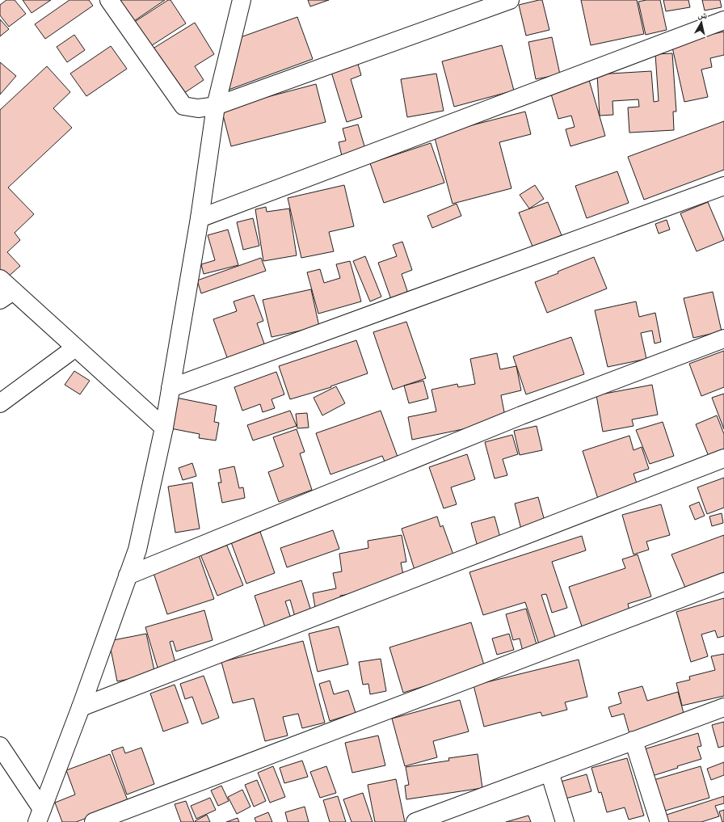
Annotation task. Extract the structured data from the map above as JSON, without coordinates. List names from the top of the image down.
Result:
{
  "north": "top"
}
